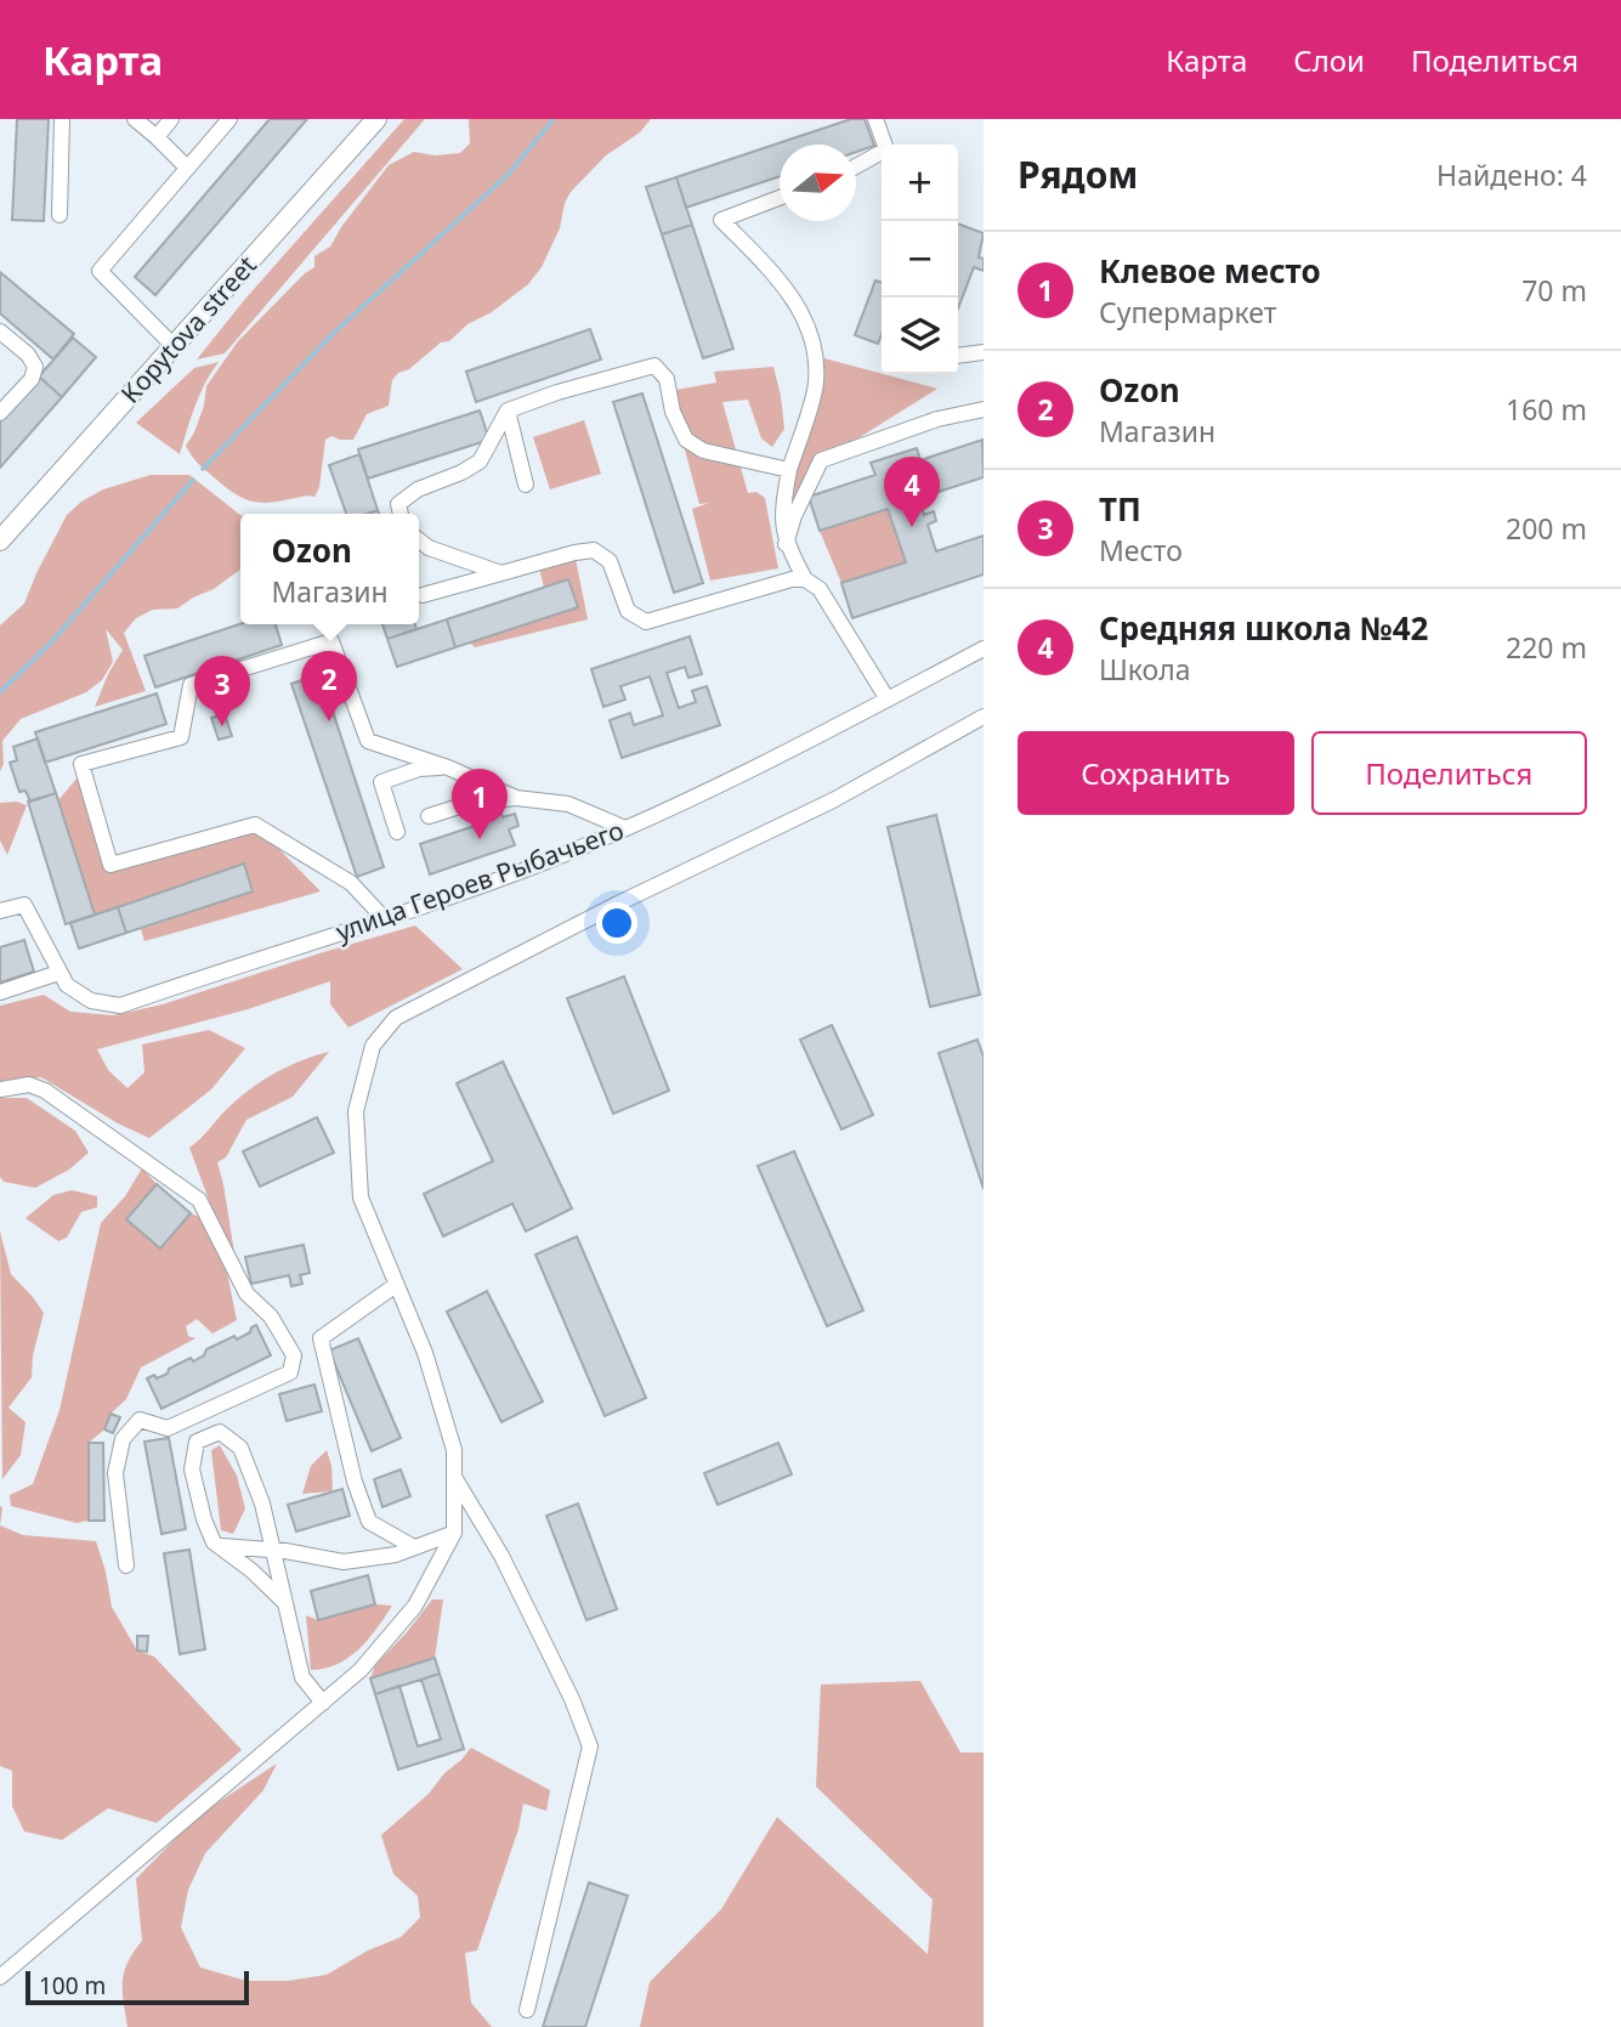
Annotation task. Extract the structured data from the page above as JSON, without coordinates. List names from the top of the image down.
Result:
{
  "streets": {
    "main road": ["Kopytova street"],
    "street": ["улица Героев Рыбачьего"]
  },
  "scale_bar": "100 m",
  "north": "right",
  "page": {
    "header": "Карта",
    "nav": ["Карта", "Слои", "Поделиться"],
    "heading": ["Рядом", "Найдено: 4"],
    "map_buttons": ["+", "−"],
    "list": [
      {
        "mark": "1",
        "name": "Клевое место",
        "note": "Супермаркет",
        "value": "70 m"
      },
      {
        "mark": "2",
        "name": "Ozon",
        "note": "Магазин",
        "value": "160 m"
      },
      {
        "mark": "3",
        "name": "ТП",
        "note": "Место",
        "value": "200 m"
      },
      {
        "mark": "4",
        "name": "Средняя школа №42",
        "note": "Школа",
        "value": "220 m"
      }
    ],
    "pins": [
      "4",
      "2",
      "3",
      "1"
    ],
    "popup": ["Ozon", "Магазин"],
    "buttons": ["Сохранить", "Поделиться"],
    "scale": "100 m"
  }
}
